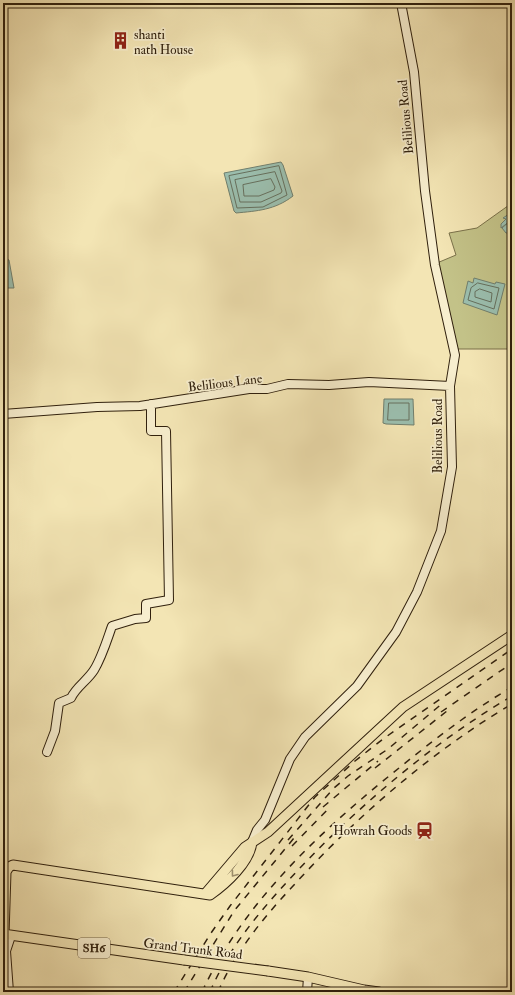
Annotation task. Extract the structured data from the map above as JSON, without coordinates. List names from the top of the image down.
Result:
{
  "streets": {
    "main road": ["SH6", "Grand Trunk Road"],
    "street": ["Belilious Road", "Belilious Lane"]
  },
  "crossings": [
    ["Belilious Road", "Belilious Lane"]
  ],
  "places": {
    "building": ["shanti nath House"],
    "station": ["Howrah Goods"]
  }
}
